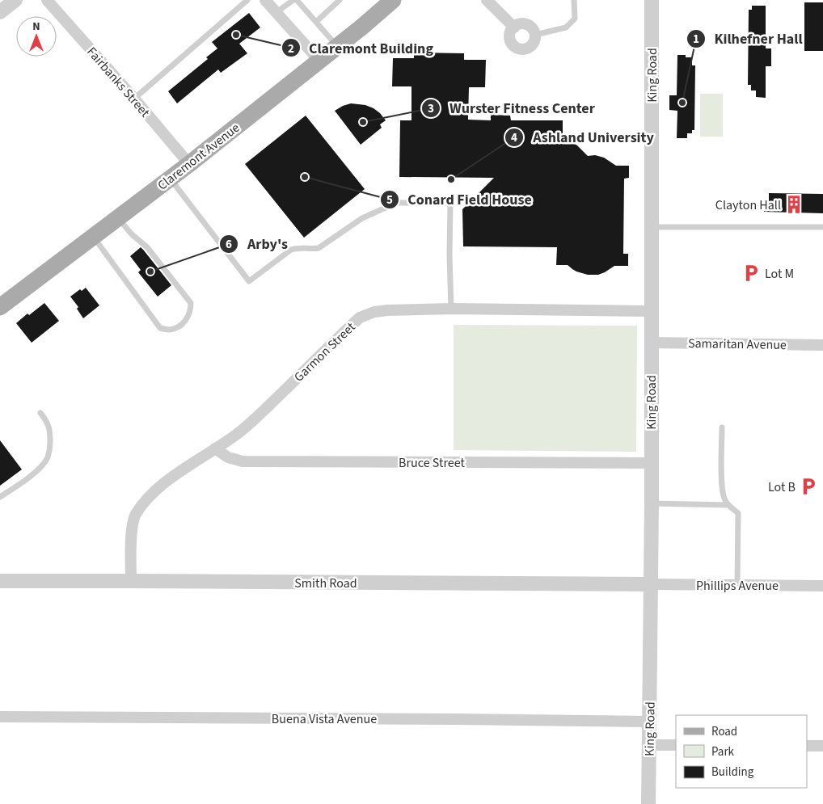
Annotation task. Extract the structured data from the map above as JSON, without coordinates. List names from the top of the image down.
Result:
{
  "streets": {
    "main road": ["Claremont Avenue"],
    "street": [
      "King Road",
      "Fairbanks Street",
      "Samaritan Avenue",
      "Garmon Street",
      "Bruce Street",
      "Smith Road",
      "Phillips Avenue",
      "Buena Vista Avenue"
    ]
  },
  "crossings": [
    ["King Road", "Samaritan Avenue"],
    ["King Road", "Garmon Street"],
    ["King Road", "Bruce Street"],
    ["King Road", "Smith Road"],
    ["King Road", "Phillips Avenue"],
    ["King Road", "Buena Vista Avenue"],
    ["Fairbanks Street", "Claremont Avenue"],
    ["Garmon Street", "Bruce Street"],
    ["Garmon Street", "Smith Road"],
    ["Smith Road", "Phillips Avenue"]
  ],
  "places": {
    "other": [
      "Claremont Building",
      "Kilhefner Hall",
      "Wurster Fitness Center",
      "Conard Field House",
      "Ashland University",
      "Arby's"
    ],
    "building": ["Clayton Hall"],
    "parking": ["Lot M", "Lot B"]
  },
  "legend": ["Road", "Park", "Building"],
  "north": "top"
}
